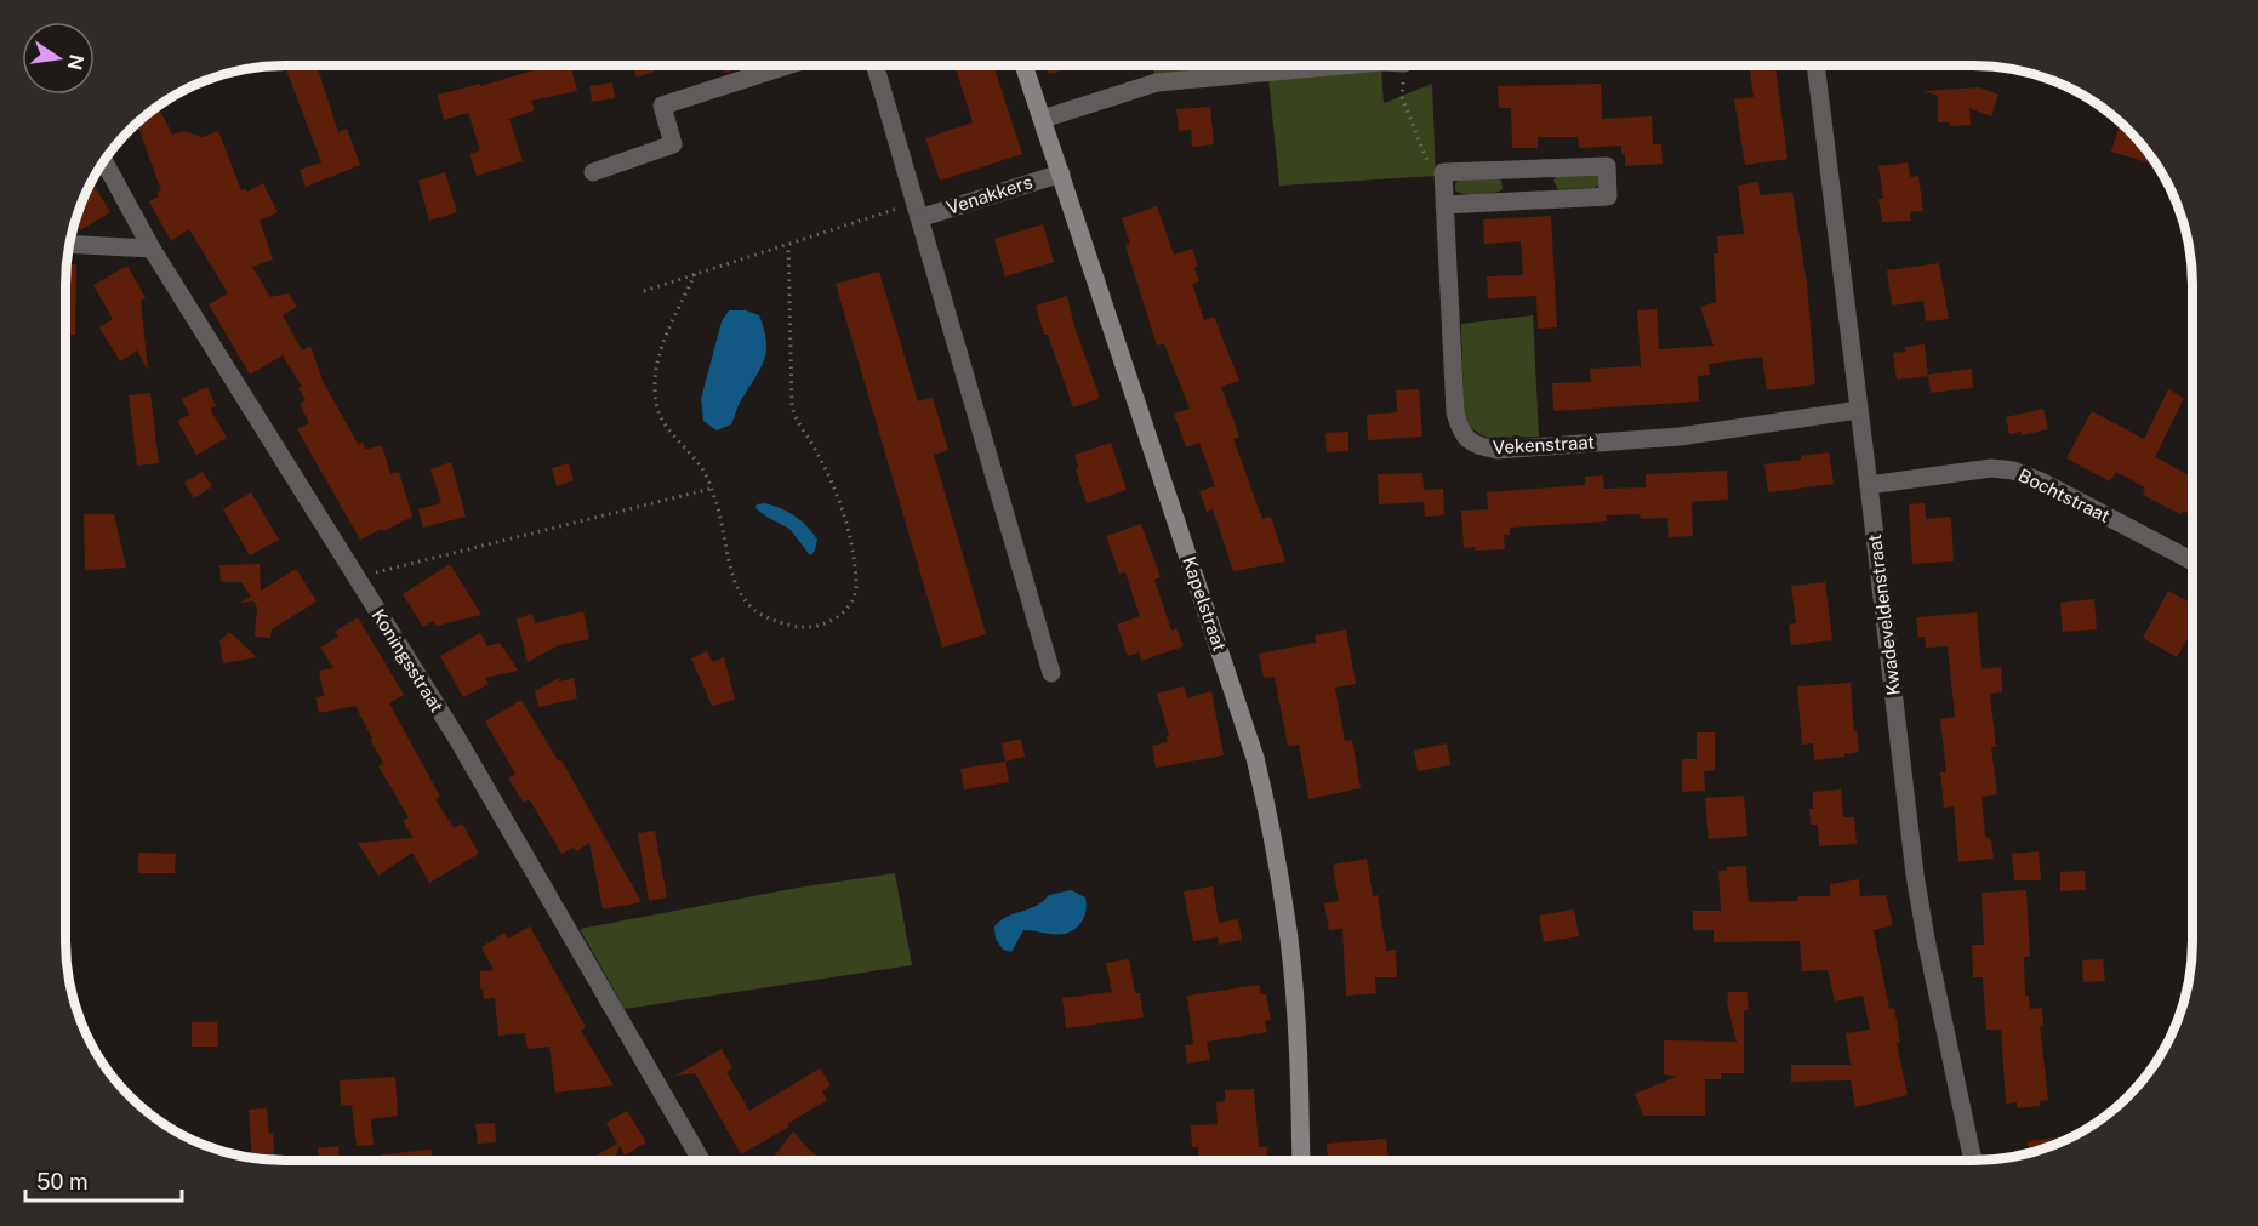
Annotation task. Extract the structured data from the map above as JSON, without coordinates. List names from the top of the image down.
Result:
{
  "streets": {
    "main road": ["Kapelstraat"],
    "street": [
      "Venakkers",
      "Vekenstraat",
      "Bochtstraat",
      "Kwadeveldenstraat",
      "Koningsstraat"
    ]
  },
  "crossings": [
    ["Venakkers", "Kapelstraat"],
    ["Vekenstraat", "Kwadeveldenstraat"],
    ["Bochtstraat", "Kwadeveldenstraat"]
  ],
  "scale_bar": "50 m",
  "north": "right"
}
